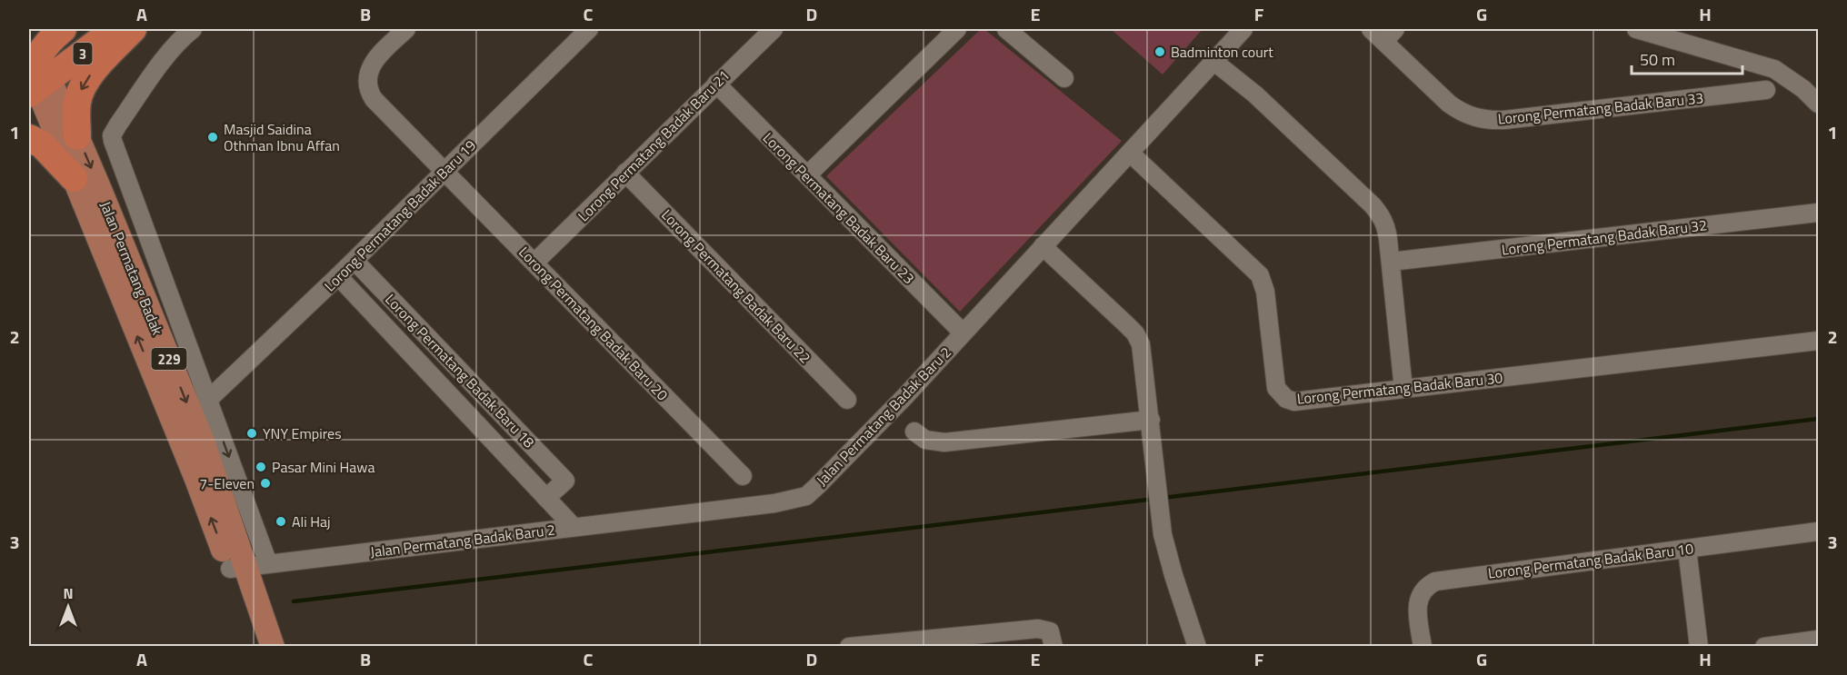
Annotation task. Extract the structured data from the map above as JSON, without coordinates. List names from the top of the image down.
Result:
{
  "streets": {
    "highway": ["3"],
    "main road": ["Jalan Permatang Badak", "229"],
    "street": [
      "Lorong Permatang Badak Baru 33",
      "Lorong Permatang Badak Baru 21",
      "Lorong Permatang Badak Baru 23",
      "Lorong Permatang Badak Baru 19",
      "Lorong Permatang Badak Baru 32",
      "Lorong Permatang Badak Baru 22",
      "Lorong Permatang Badak Baru 20",
      "Lorong Permatang Badak Baru 18",
      "Lorong Permatang Badak Baru 30",
      "Jalan Permatang Badak Baru 2",
      "Lorong Permatang Badak Baru 10"
    ]
  },
  "crossings": [
    ["3", "Jalan Permatang Badak"],
    ["Lorong Permatang Badak Baru 21", "Lorong Permatang Badak Baru 23"],
    ["Lorong Permatang Badak Baru 21", "Lorong Permatang Badak Baru 22"],
    ["Lorong Permatang Badak Baru 21", "Lorong Permatang Badak Baru 20"],
    ["Lorong Permatang Badak Baru 23", "Jalan Permatang Badak Baru 2"],
    ["Lorong Permatang Badak Baru 19", "Lorong Permatang Badak Baru 20"],
    ["Lorong Permatang Badak Baru 19", "Lorong Permatang Badak Baru 18"],
    ["Jalan Permatang Badak", "Jalan Permatang Badak Baru 2"],
    ["Lorong Permatang Badak Baru 30", "Jalan Permatang Badak Baru 2"]
  ],
  "places": [
    "Badminton court",
    "Masjid Saidina Othman Ibnu Affan",
    "YNY Empires",
    "Pasar Mini Hawa",
    "7-Eleven",
    "Ali Haj"
  ],
  "scale_bar": "50 m",
  "north": "top",
  "grid": {
    "columns": [
      "A",
      "B",
      "C",
      "D",
      "E",
      "F",
      "G",
      "H"
    ],
    "rows": ["1", "2", "3"]
  }
}
